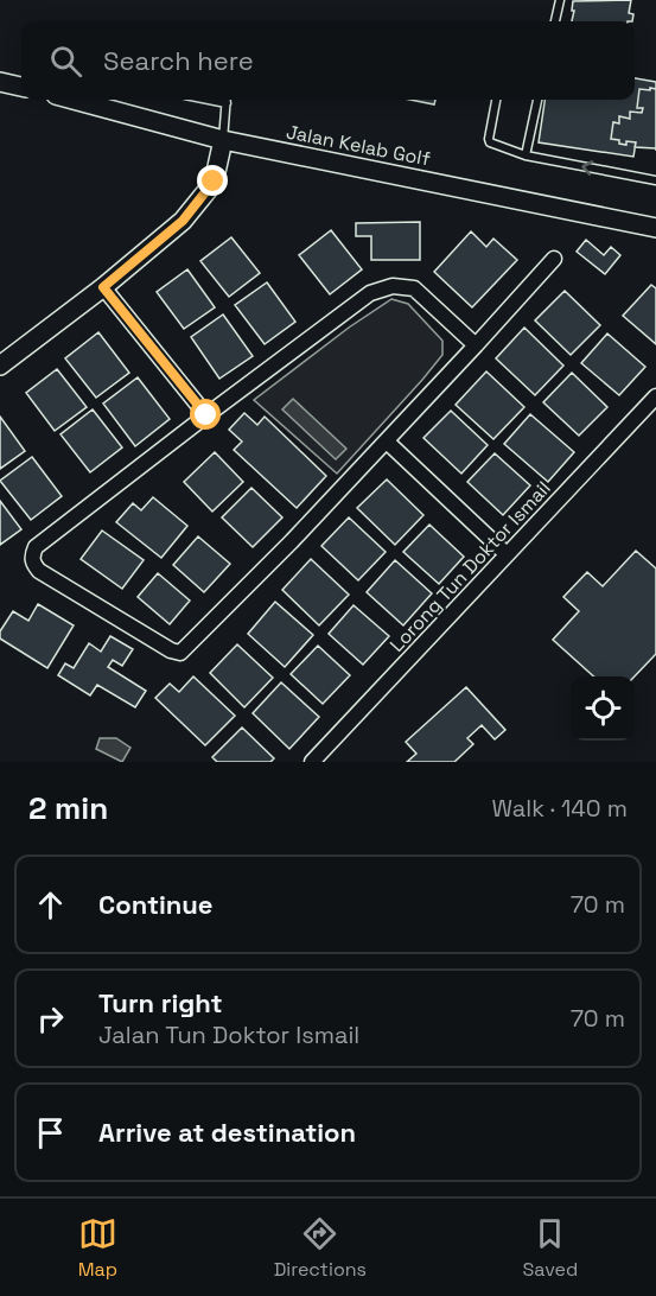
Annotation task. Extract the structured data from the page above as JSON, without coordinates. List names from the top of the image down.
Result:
{
  "streets": {
    "street": ["Jalan Kelab Golf", "Lorong Tun Doktor Ismail"]
  },
  "page": {
    "search": "Search here",
    "heading": ["2 min", "Walk · 140 m"],
    "list": [
      ["Continue", "70 m"],
      ["Turn right", "Jalan Tun Doktor Ismail", "70 m"],
      "Arrive at destination"
    ],
    "nav": ["Map", "Directions", "Saved"]
  }
}
